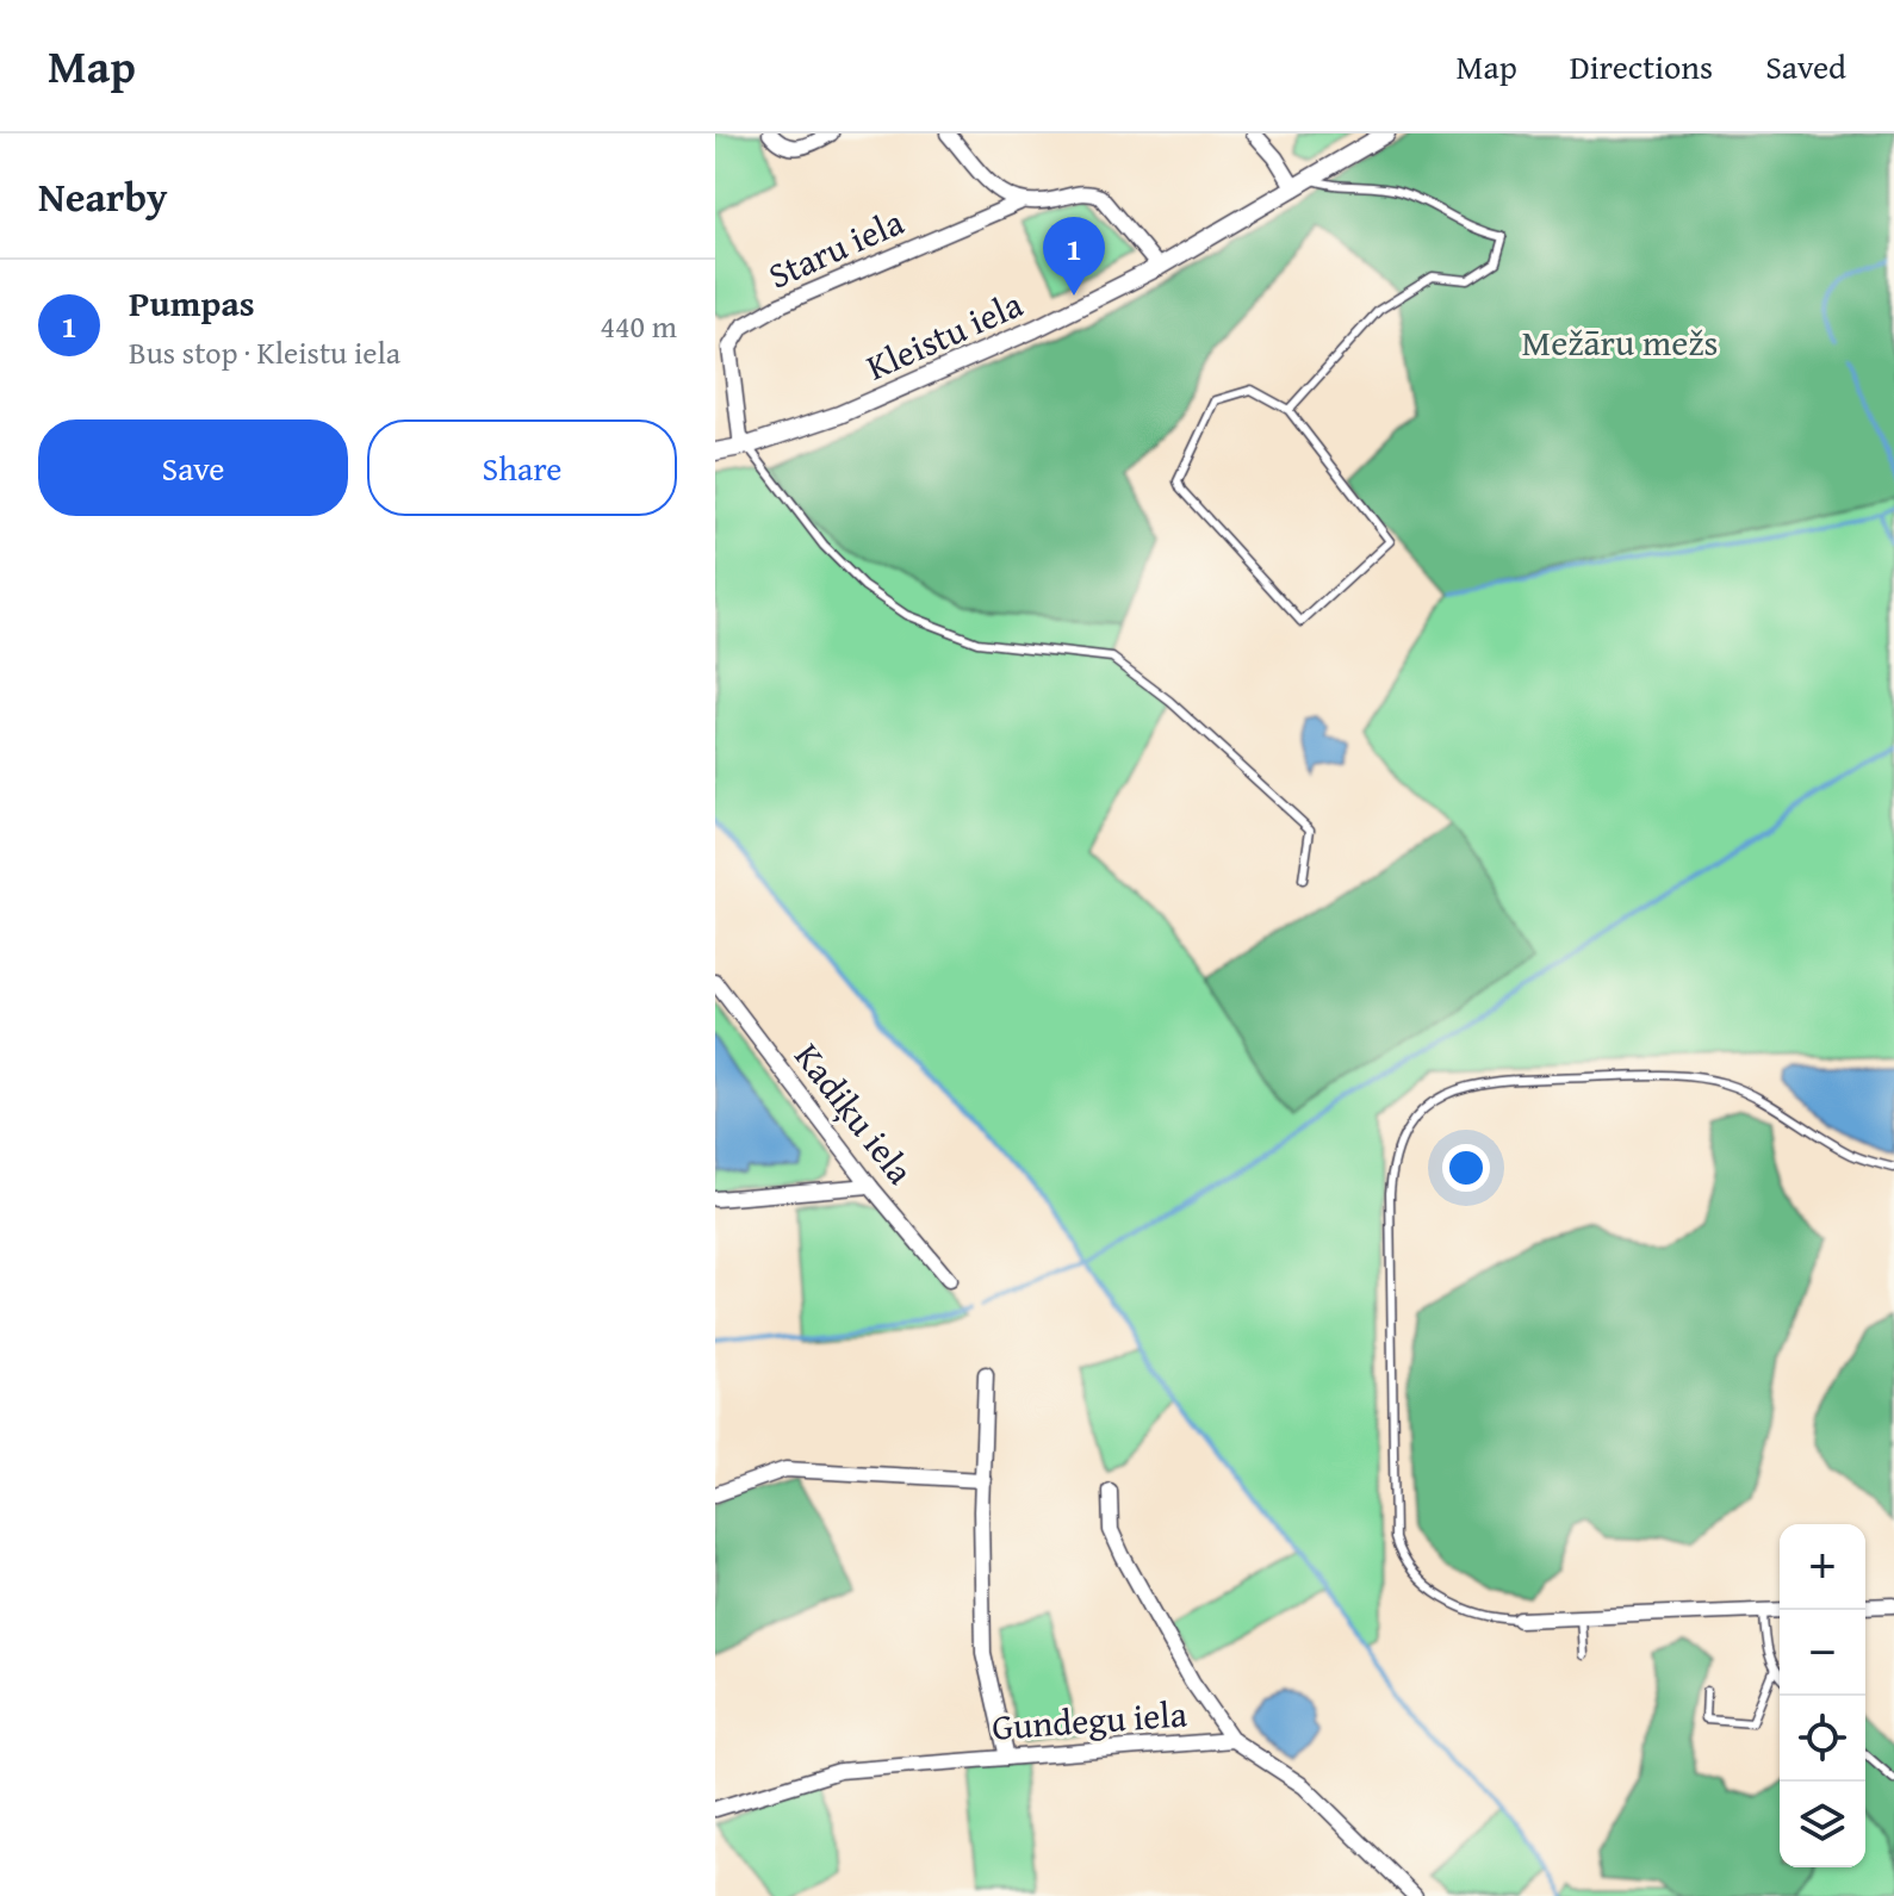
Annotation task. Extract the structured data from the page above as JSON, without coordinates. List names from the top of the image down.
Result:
{
  "streets": {
    "street": [
      "Staru iela",
      "Kleistu iela",
      "Kadiķu iela",
      "Gundegu iela"
    ]
  },
  "crossings": [
    ["Staru iela", "Kleistu iela"]
  ],
  "parks": ["Mežāru mežs"],
  "page": {
    "header": "Map",
    "nav": ["Map", "Directions", "Saved"],
    "heading": "Nearby",
    "pins": "1",
    "list": [
      {
        "mark": "1",
        "name": "Pumpas",
        "note": "Bus stop · Kleistu iela",
        "value": "440 m"
      }
    ],
    "buttons": ["Save", "Share"],
    "map_buttons": ["+", "−"]
  }
}
